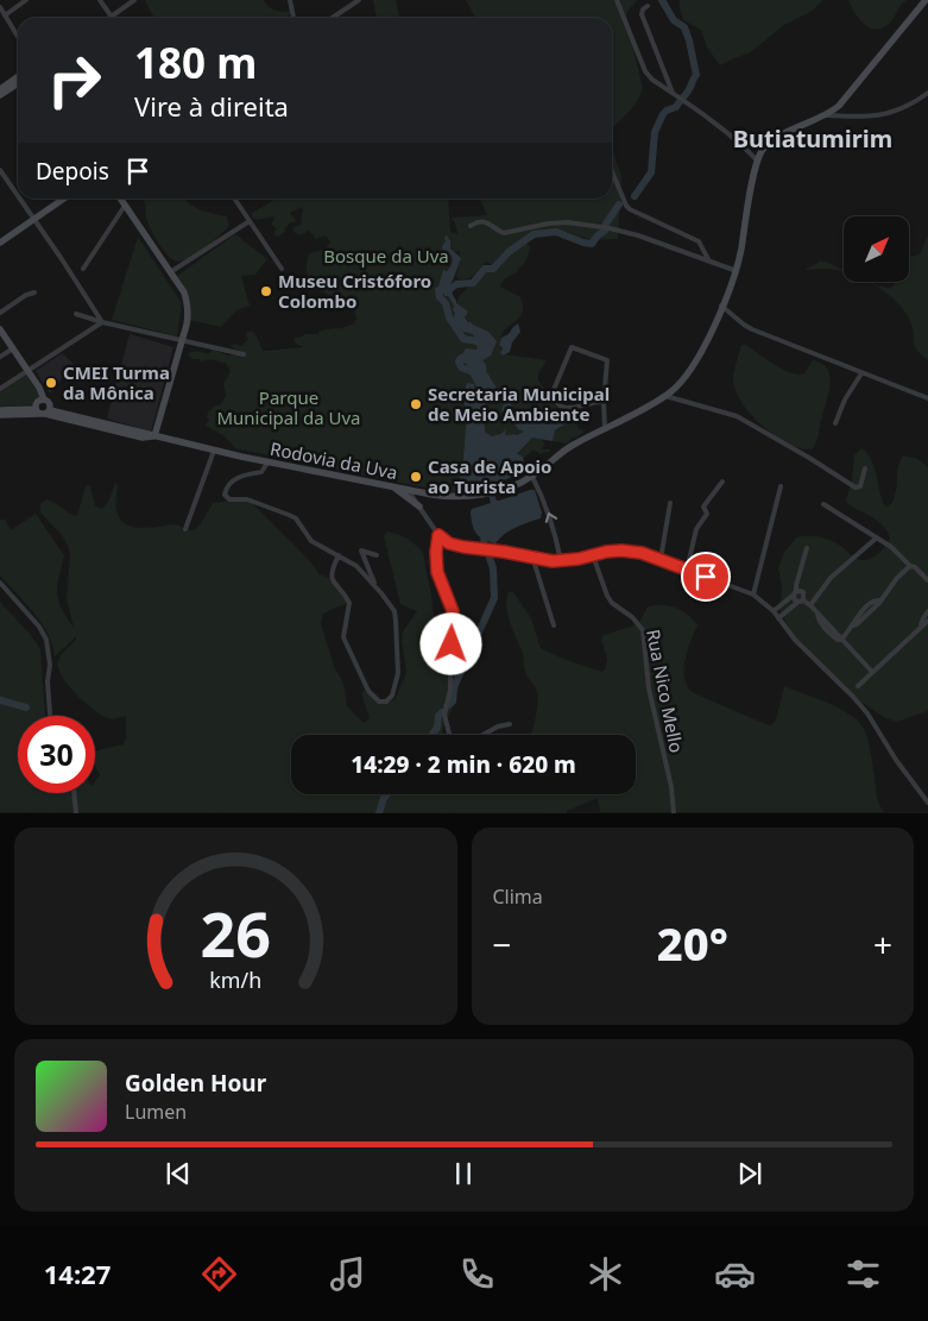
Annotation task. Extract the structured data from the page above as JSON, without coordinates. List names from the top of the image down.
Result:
{
  "streets": {
    "street": ["Rodovia da Uva", "Rua Nico Mello"]
  },
  "districts": ["Butiatumirim"],
  "parks": ["Bosque da Uva", "Parque Municipal da Uva"],
  "places": [
    "Museu Cristóforo Colombo",
    "CMEI Turma da Mônica",
    "Secretaria Municipal de Meio Ambiente",
    "Casa de Apoio ao Turista"
  ],
  "north": "top right",
  "page": {
    "turn": ["180 m", "Vire à direita"],
    "then": "Depois",
    "limit": "30",
    "trip": "14:29 · 2 min · 620 m",
    "tile": "Clima",
    "heat": ["−", "20°", "+"],
    "song": ["Golden Hour", "Lumen"],
    "tabs": "14:27",
    "gauge": ["26", "km/h"]
  }
}
